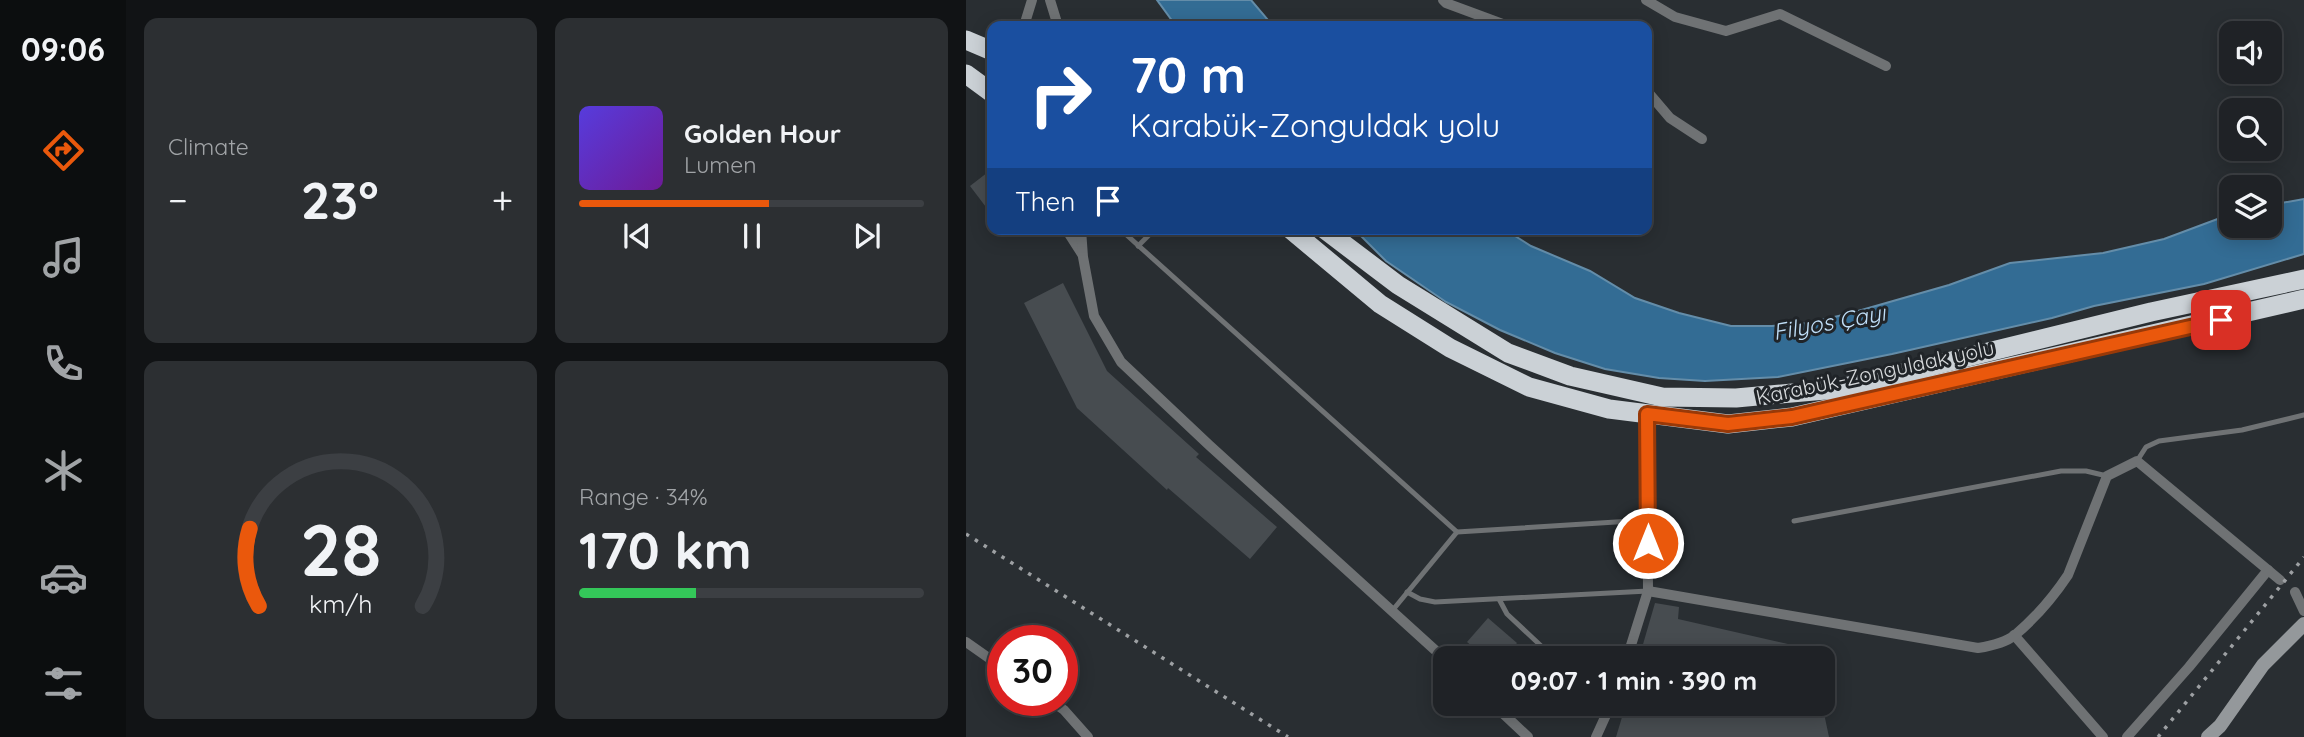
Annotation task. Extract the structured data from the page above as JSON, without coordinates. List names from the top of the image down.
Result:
{
  "streets": {
    "highway": ["Karabük-Zonguldak yolu"]
  },
  "water": ["Filyos Çayı"],
  "page": {
    "tabs": "09:06",
    "tile": [
      "Climate",
      ["Range · 34%", "170 km"]
    ],
    "turn": ["70 m", "Karabük-Zonguldak yolu"],
    "song": ["Golden Hour", "Lumen"],
    "then": "Then",
    "heat": ["−", "23°", "+"],
    "limit": "30",
    "trip": "09:07 · 1 min · 390 m",
    "gauge": ["28", "km/h"]
  }
}
